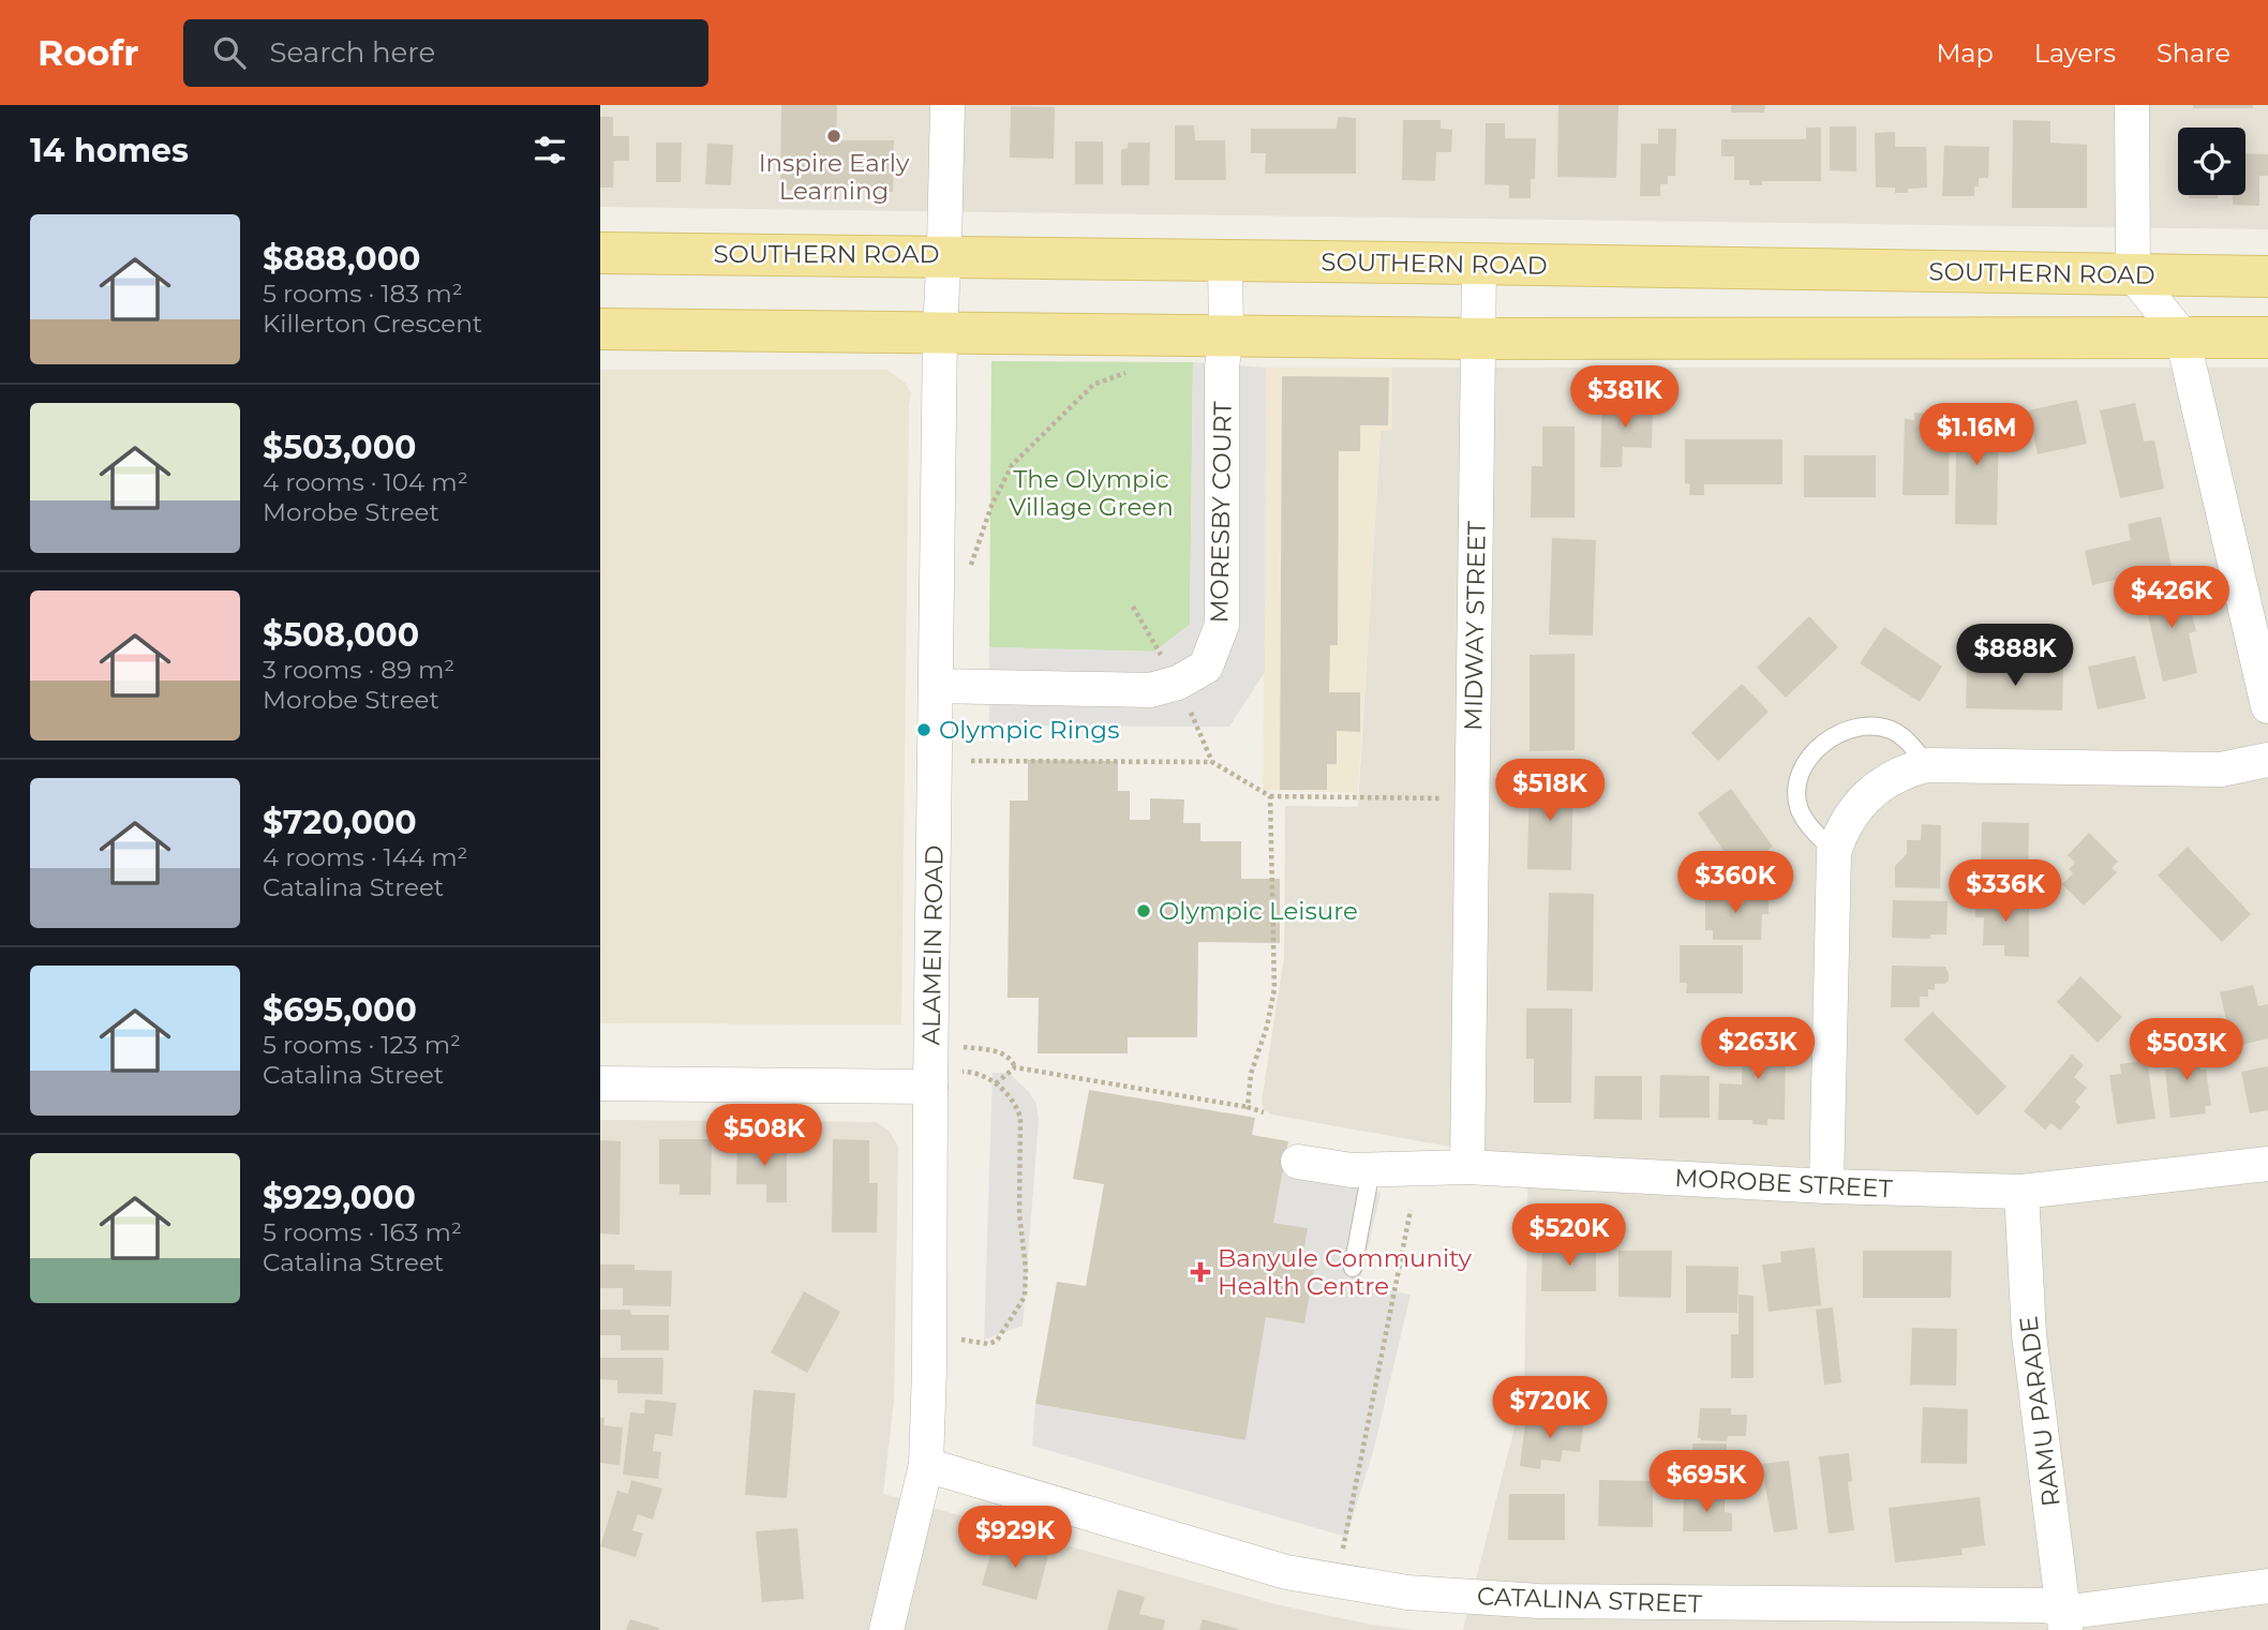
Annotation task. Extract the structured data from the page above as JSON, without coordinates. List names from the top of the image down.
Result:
{
  "streets": {
    "main road": ["SOUTHERN ROAD"],
    "street": [
      "MORESBY COURT",
      "MIDWAY STREET",
      "ALAMEIN ROAD",
      "MOROBE STREET",
      "RAMU PARADE",
      "CATALINA STREET"
    ]
  },
  "crossings": [
    ["SOUTHERN ROAD", "MORESBY COURT"],
    ["SOUTHERN ROAD", "MIDWAY STREET"],
    ["SOUTHERN ROAD", "ALAMEIN ROAD"],
    ["MORESBY COURT", "ALAMEIN ROAD"],
    ["MIDWAY STREET", "MOROBE STREET"],
    ["ALAMEIN ROAD", "CATALINA STREET"],
    ["MOROBE STREET", "RAMU PARADE"],
    ["RAMU PARADE", "CATALINA STREET"]
  ],
  "parks": ["The Olympic Village Green"],
  "places": {
    "other": ["Inspire Early Learning", "Olympic Rings", "Olympic Leisure"],
    "health": ["Banyule Community Health Centre"]
  },
  "page": {
    "header": "Roofr",
    "search": "Search here",
    "nav": ["Map", "Layers", "Share"],
    "heading": "14 homes",
    "list": [
      {
        "name": "$888,000",
        "note": "5 rooms · 183 m² · Killerton Crescent"
      },
      {
        "name": "$503,000",
        "note": "4 rooms · 104 m² · Morobe Street"
      },
      {
        "name": "$508,000",
        "note": "3 rooms · 89 m² · Morobe Street"
      },
      {
        "name": "$720,000",
        "note": "4 rooms · 144 m² · Catalina Street"
      },
      {
        "name": "$695,000",
        "note": "5 rooms · 123 m² · Catalina Street"
      },
      {
        "name": "$929,000",
        "note": "5 rooms · 163 m² · Catalina Street"
      }
    ],
    "price": [
      "$381K",
      "$1.16M",
      "$426K",
      "$888K",
      "$518K",
      "$360K",
      "$336K",
      "$263K",
      "$503K",
      "$508K",
      "$520K",
      "$720K",
      "$695K",
      "$929K"
    ]
  }
}
